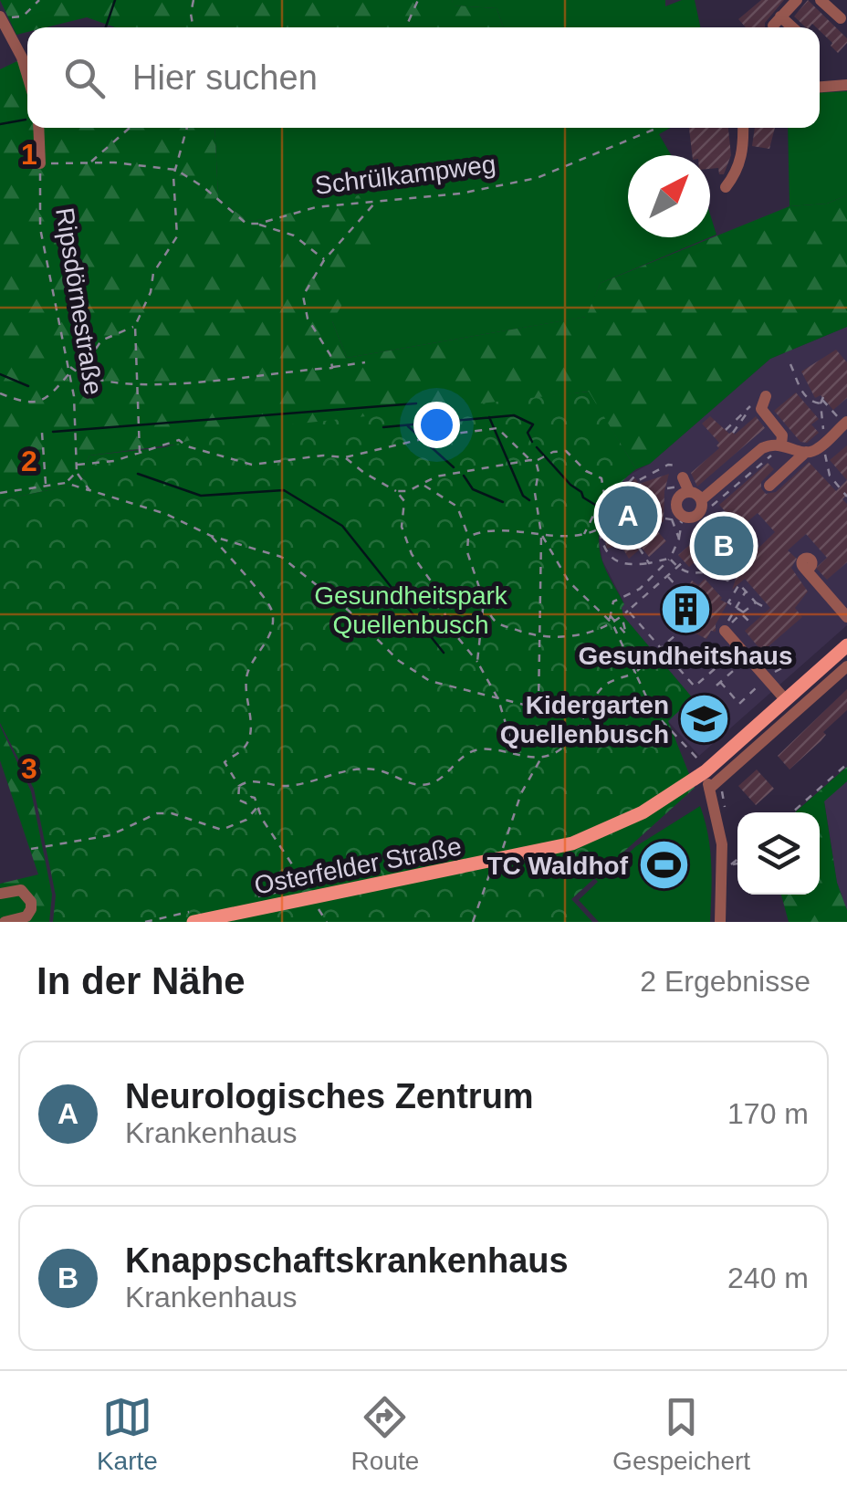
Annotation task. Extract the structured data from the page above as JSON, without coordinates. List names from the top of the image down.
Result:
{
  "streets": {
    "main road": ["Osterfelder Straße"],
    "path": ["Schrülkampweg", "Ripsdörnestraße"]
  },
  "parks": ["Gesundheitspark Quellenbusch"],
  "places": {
    "building": ["Gesundheitshaus"],
    "school or university": ["Kidergarten Quellenbusch"],
    "sports": ["TC Waldhof"]
  },
  "north": "top right",
  "page": {
    "search": "Hier suchen",
    "pins": ["A", "B"],
    "heading": ["In der Nähe", "2 Ergebnisse"],
    "list": [
      {
        "mark": "A",
        "name": "Neurologisches Zentrum",
        "note": "Krankenhaus",
        "value": "170 m"
      },
      {
        "mark": "B",
        "name": "Knappschaftskrankenhaus",
        "note": "Krankenhaus",
        "value": "240 m"
      }
    ],
    "nav": ["Karte", "Route", "Gespeichert"]
  },
  "grid": {
    "rows": ["1", "2", "3"]
  }
}
